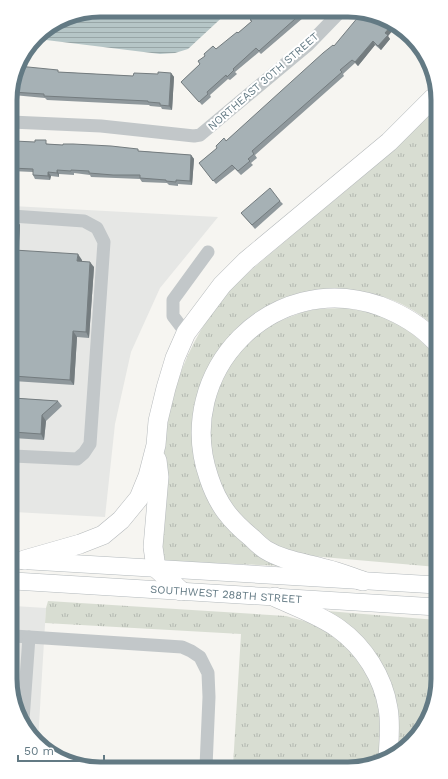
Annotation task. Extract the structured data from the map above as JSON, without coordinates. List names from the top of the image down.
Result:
{
  "streets": {
    "main road": ["SOUTHWEST 288TH STREET"],
    "street": ["NORTHEAST 30TH STREET"]
  },
  "scale_bar": "50 m"
}
